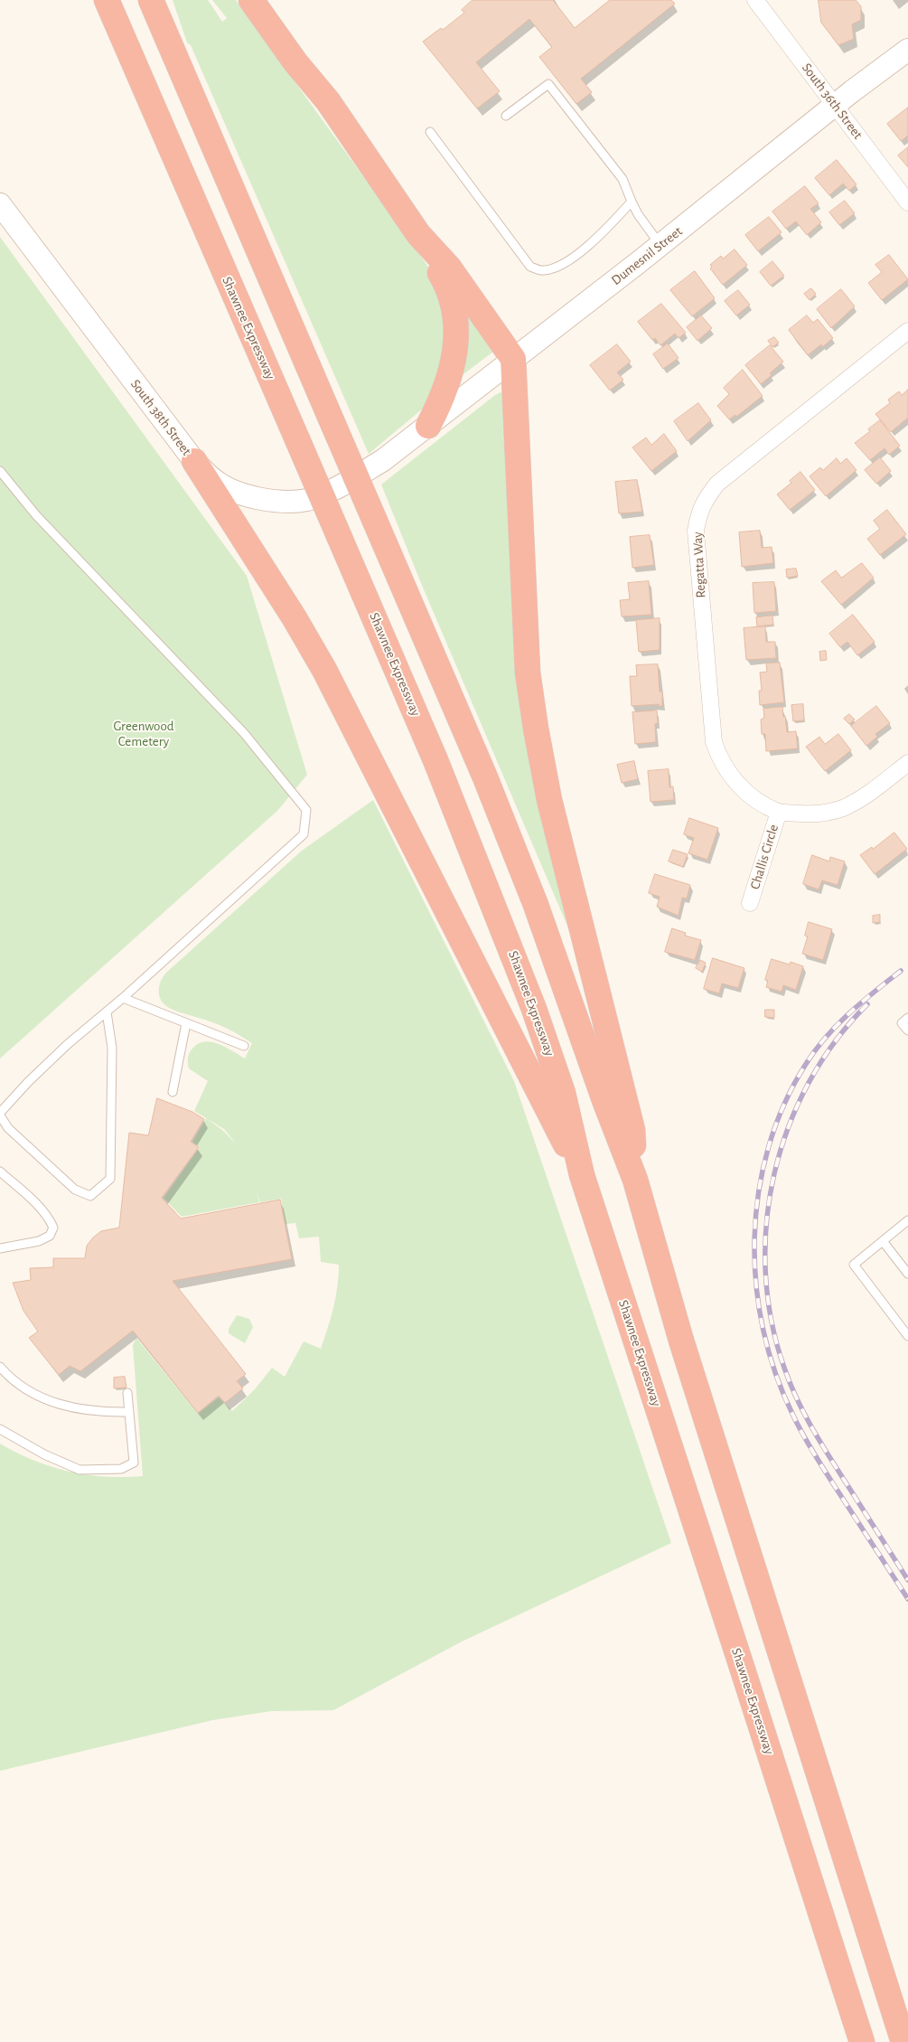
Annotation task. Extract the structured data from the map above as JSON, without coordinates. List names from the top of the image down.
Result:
{
  "streets": {
    "highway": ["Shawnee Expressway"],
    "main road": ["Dumesnil Street", "South 38th Street"],
    "street": ["South 36th Street", "Regatta Way", "Challis Circle"]
  },
  "crossings": [
    ["South 36th Street", "Dumesnil Street"],
    ["Dumesnil Street", "South 38th Street"],
    ["Regatta Way", "Challis Circle"]
  ],
  "parks": ["Greenwood Cemetery"]
}
